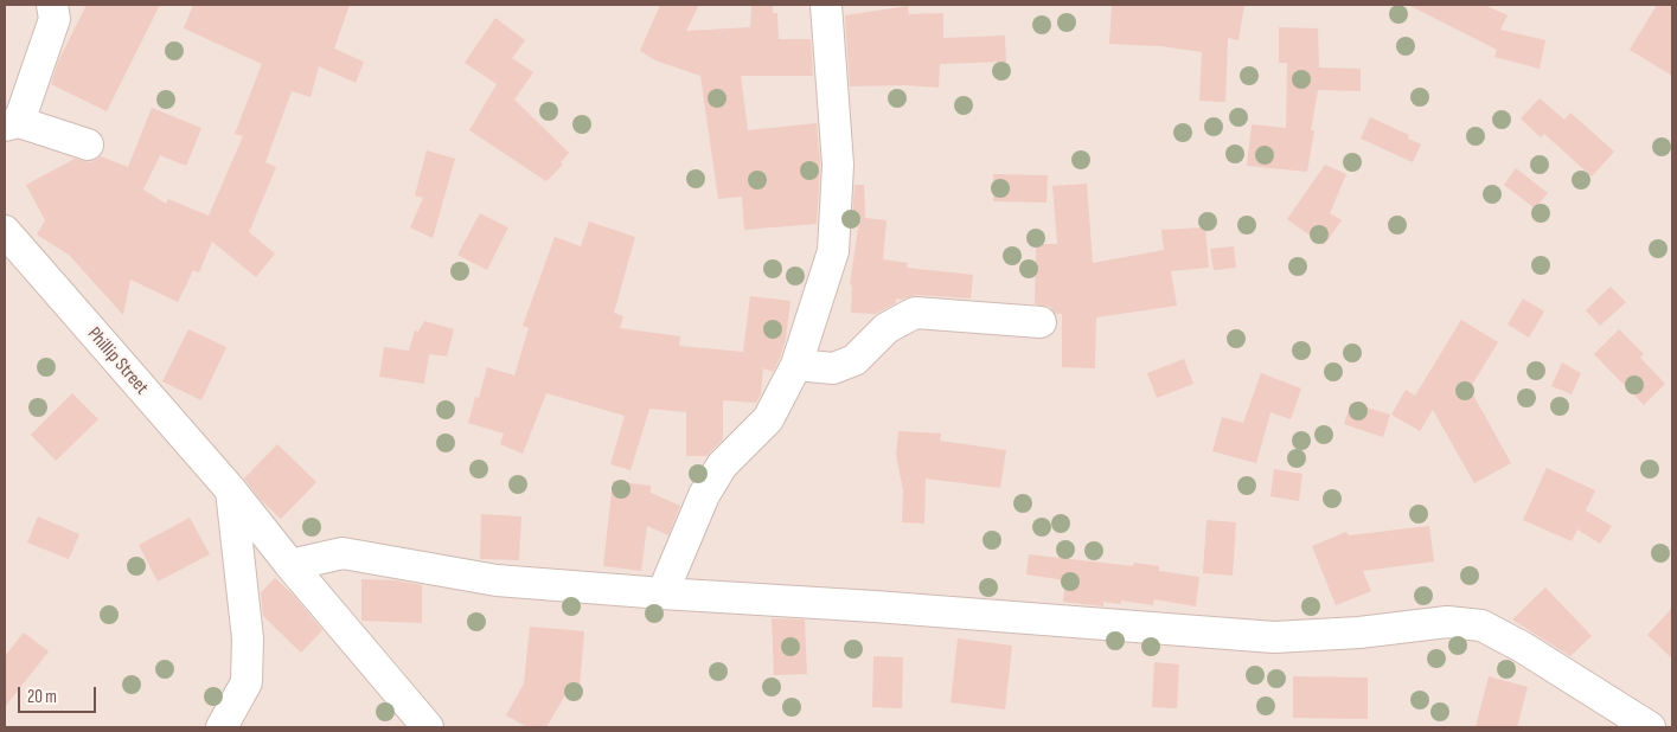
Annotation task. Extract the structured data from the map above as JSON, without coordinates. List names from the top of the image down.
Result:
{
  "streets": {
    "street": ["Phillip Street"]
  },
  "scale_bar": "20 m"
}
